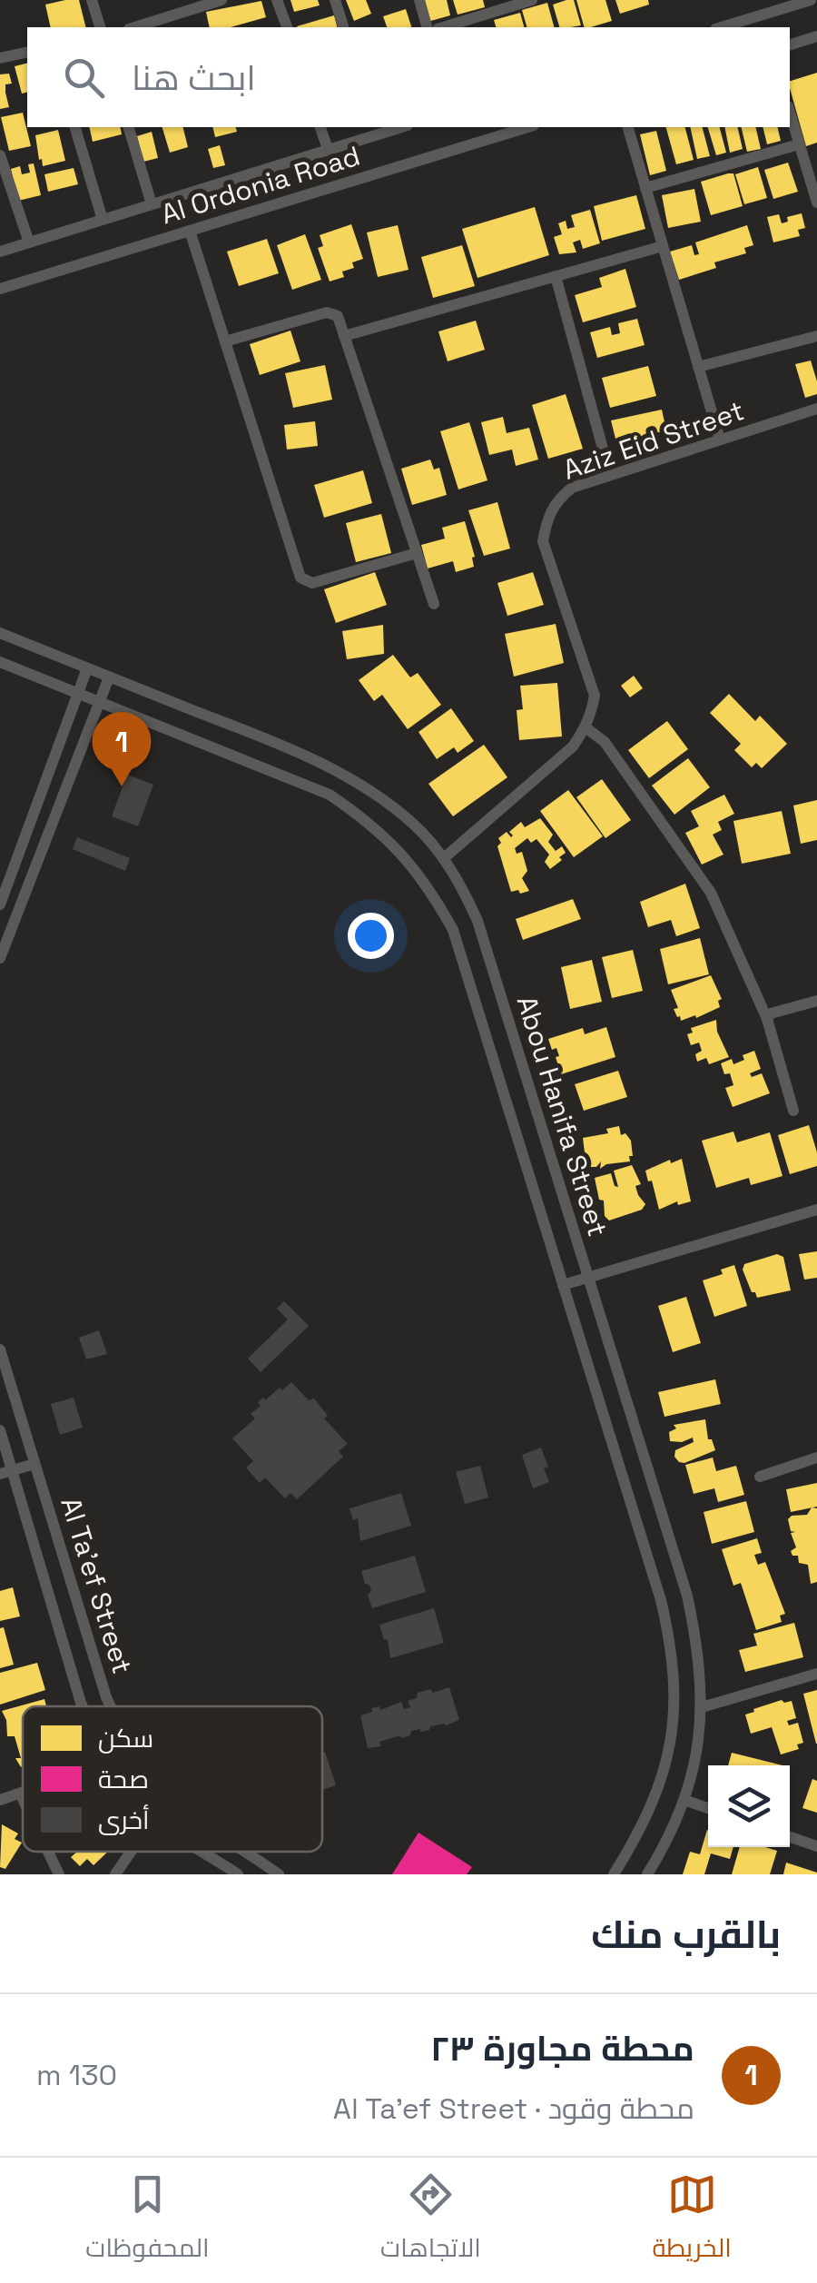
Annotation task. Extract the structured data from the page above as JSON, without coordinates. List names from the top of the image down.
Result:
{
  "streets": {
    "street": [
      "Al Ordonia Road",
      "Aziz Eid Street",
      "Abou Hanifa Street",
      "Al Ta'ef Street"
    ]
  },
  "legend": ["سكن", "صحة", "أخرى"],
  "page": {
    "search": "ابحث هنا",
    "pins": "1",
    "heading": "بالقرب منك",
    "list": [
      {
        "mark": "1",
        "name": "محطة مجاورة ٢٣",
        "note": "محطة وقود · Al Ta'ef Street",
        "value": "130 m"
      }
    ],
    "nav": ["الخريطة", "الاتجاهات", "المحفوظات"]
  }
}
